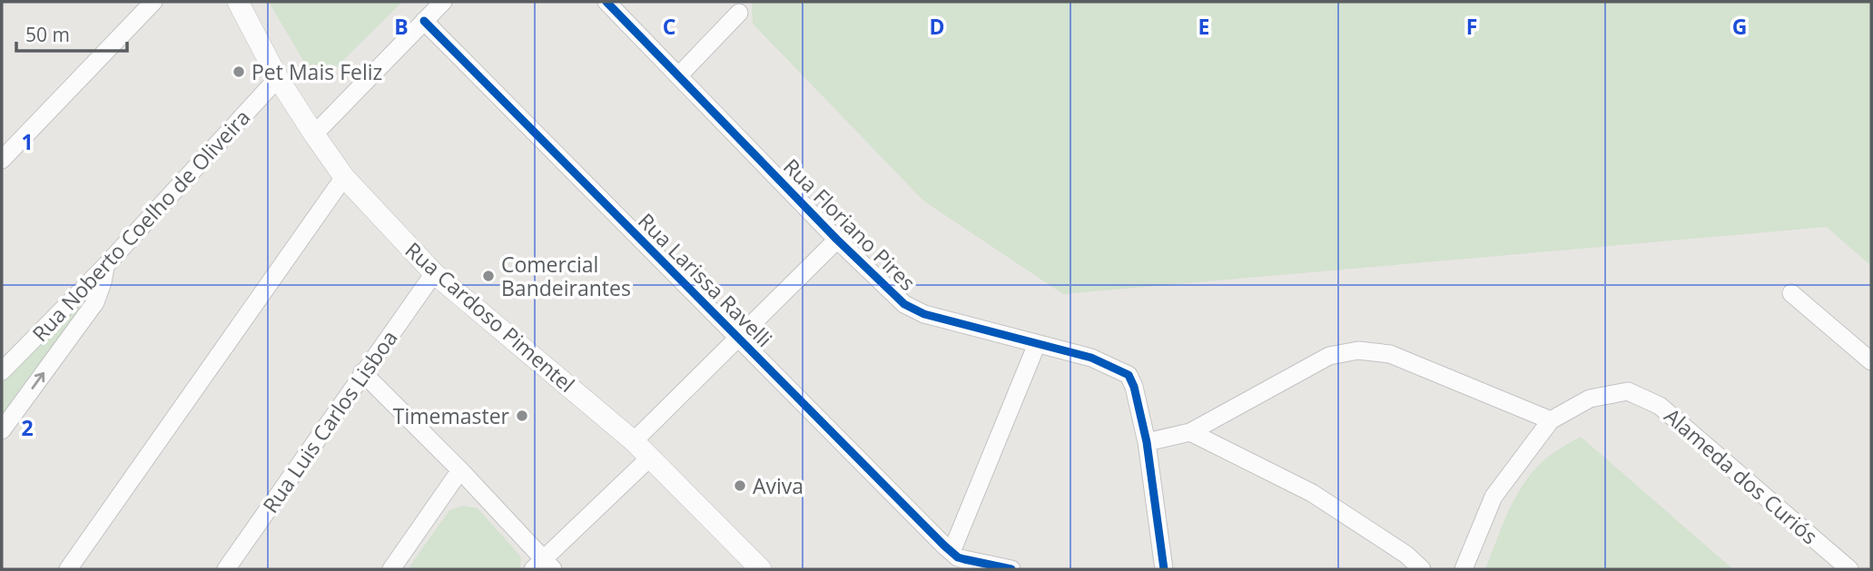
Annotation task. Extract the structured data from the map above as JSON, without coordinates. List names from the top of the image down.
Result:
{
  "streets": {
    "street": [
      "Rua Floriano Pires",
      "Rua Noberto Coelho de Oliveira",
      "Rua Larissa Ravelli",
      "Rua Cardoso Pimentel",
      "Rua Luis Carlos Lisboa",
      "Alameda dos Curiós"
    ]
  },
  "crossings": [
    ["Rua Noberto Coelho de Oliveira", "Rua Cardoso Pimentel"],
    ["Rua Cardoso Pimentel", "Rua Luis Carlos Lisboa"]
  ],
  "places": [
    "Pet Mais Feliz",
    "Comercial Bandeirantes",
    "Timemaster",
    "Aviva"
  ],
  "scale_bar": "50 m",
  "grid": {
    "columns": [
      "B",
      "C",
      "D",
      "E",
      "F",
      "G"
    ],
    "rows": ["1", "2"]
  }
}
